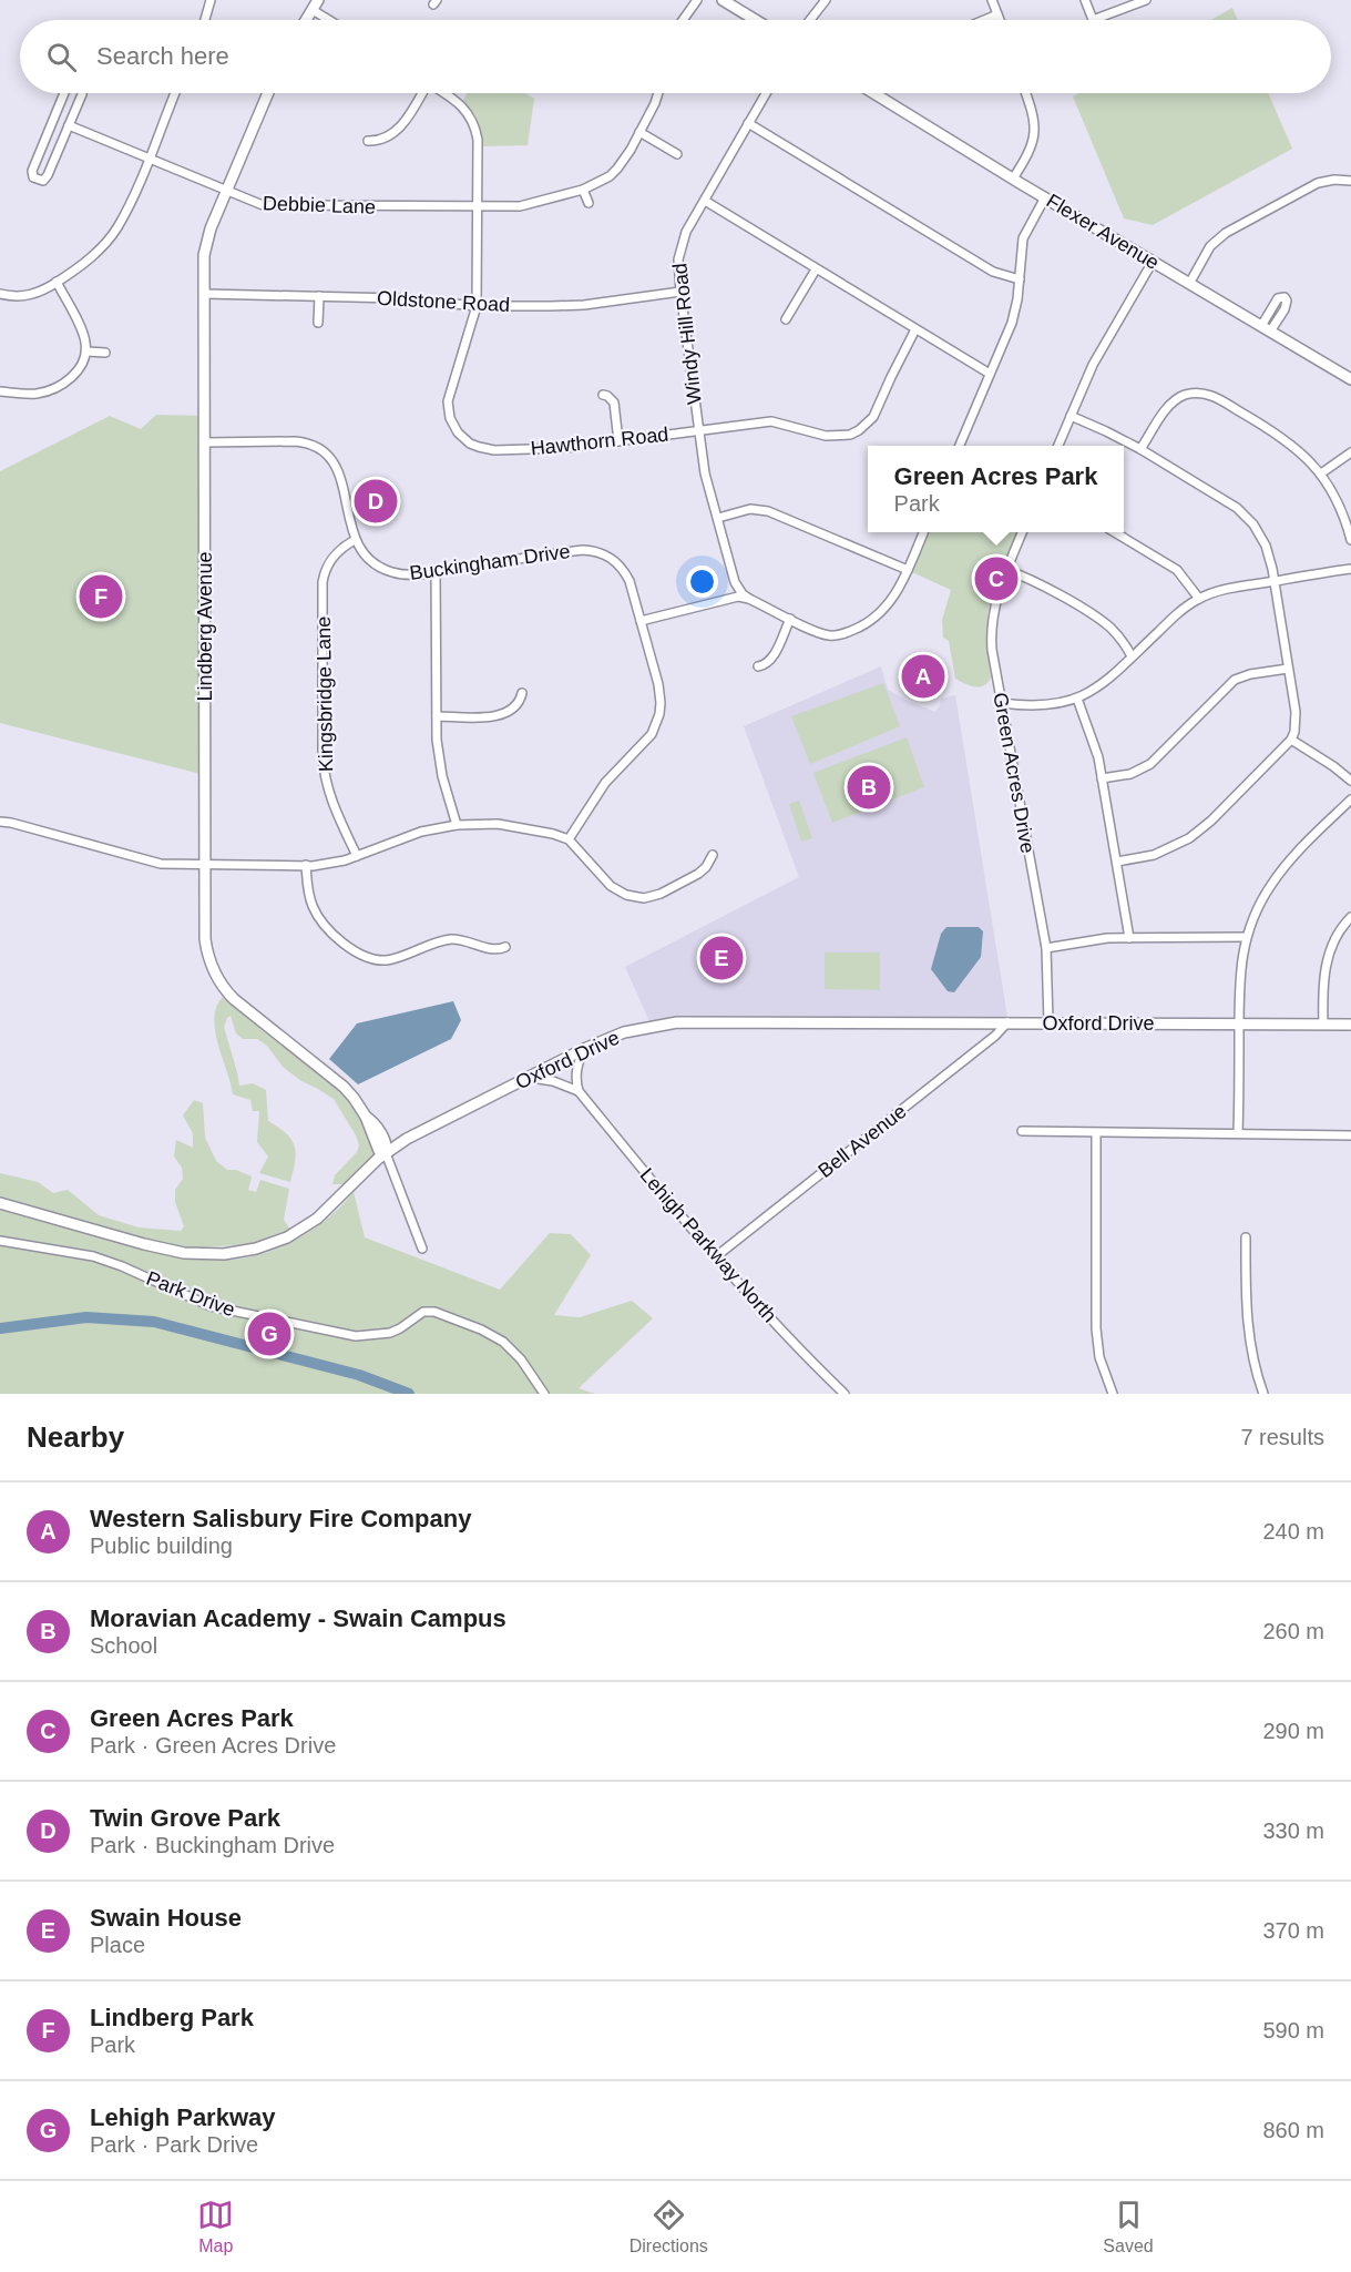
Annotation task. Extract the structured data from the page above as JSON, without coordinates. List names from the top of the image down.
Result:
{
  "streets": {
    "street": [
      "Debbie Lane",
      "Flexer Avenue",
      "Oldstone Road",
      "Windy Hill Road",
      "Hawthorn Road",
      "Buckingham Drive",
      "Lindberg Avenue",
      "Kingsbridge Lane",
      "Green Acres Drive",
      "Oxford Drive",
      "Bell Avenue",
      "Lehigh Parkway North",
      "Park Drive"
    ]
  },
  "crossings": [
    ["Debbie Lane", "Hawthorn Road"],
    ["Debbie Lane", "Lindberg Avenue"],
    ["Oldstone Road", "Windy Hill Road"],
    ["Oldstone Road", "Hawthorn Road"],
    ["Oldstone Road", "Lindberg Avenue"],
    ["Windy Hill Road", "Hawthorn Road"],
    ["Buckingham Drive", "Lindberg Avenue"],
    ["Buckingham Drive", "Kingsbridge Lane"],
    ["Lindberg Avenue", "Oxford Drive"],
    ["Green Acres Drive", "Oxford Drive"],
    ["Oxford Drive", "Bell Avenue"],
    ["Bell Avenue", "Lehigh Parkway North"]
  ],
  "page": {
    "search": "Search here",
    "popup": ["Green Acres Park", "Park"],
    "pins": [
      "D",
      "C",
      "F",
      "A",
      "B",
      "E",
      "G"
    ],
    "heading": ["Nearby", "7 results"],
    "list": [
      {
        "mark": "A",
        "name": "Western Salisbury Fire Company",
        "note": "Public building",
        "value": "240 m"
      },
      {
        "mark": "B",
        "name": "Moravian Academy - Swain Campus",
        "note": "School",
        "value": "260 m"
      },
      {
        "mark": "C",
        "name": "Green Acres Park",
        "note": "Park · Green Acres Drive",
        "value": "290 m"
      },
      {
        "mark": "D",
        "name": "Twin Grove Park",
        "note": "Park · Buckingham Drive",
        "value": "330 m"
      },
      {
        "mark": "E",
        "name": "Swain House",
        "note": "Place",
        "value": "370 m"
      },
      {
        "mark": "F",
        "name": "Lindberg Park",
        "note": "Park",
        "value": "590 m"
      },
      {
        "mark": "G",
        "name": "Lehigh Parkway",
        "note": "Park · Park Drive",
        "value": "860 m"
      }
    ],
    "nav": ["Map", "Directions", "Saved"]
  }
}
